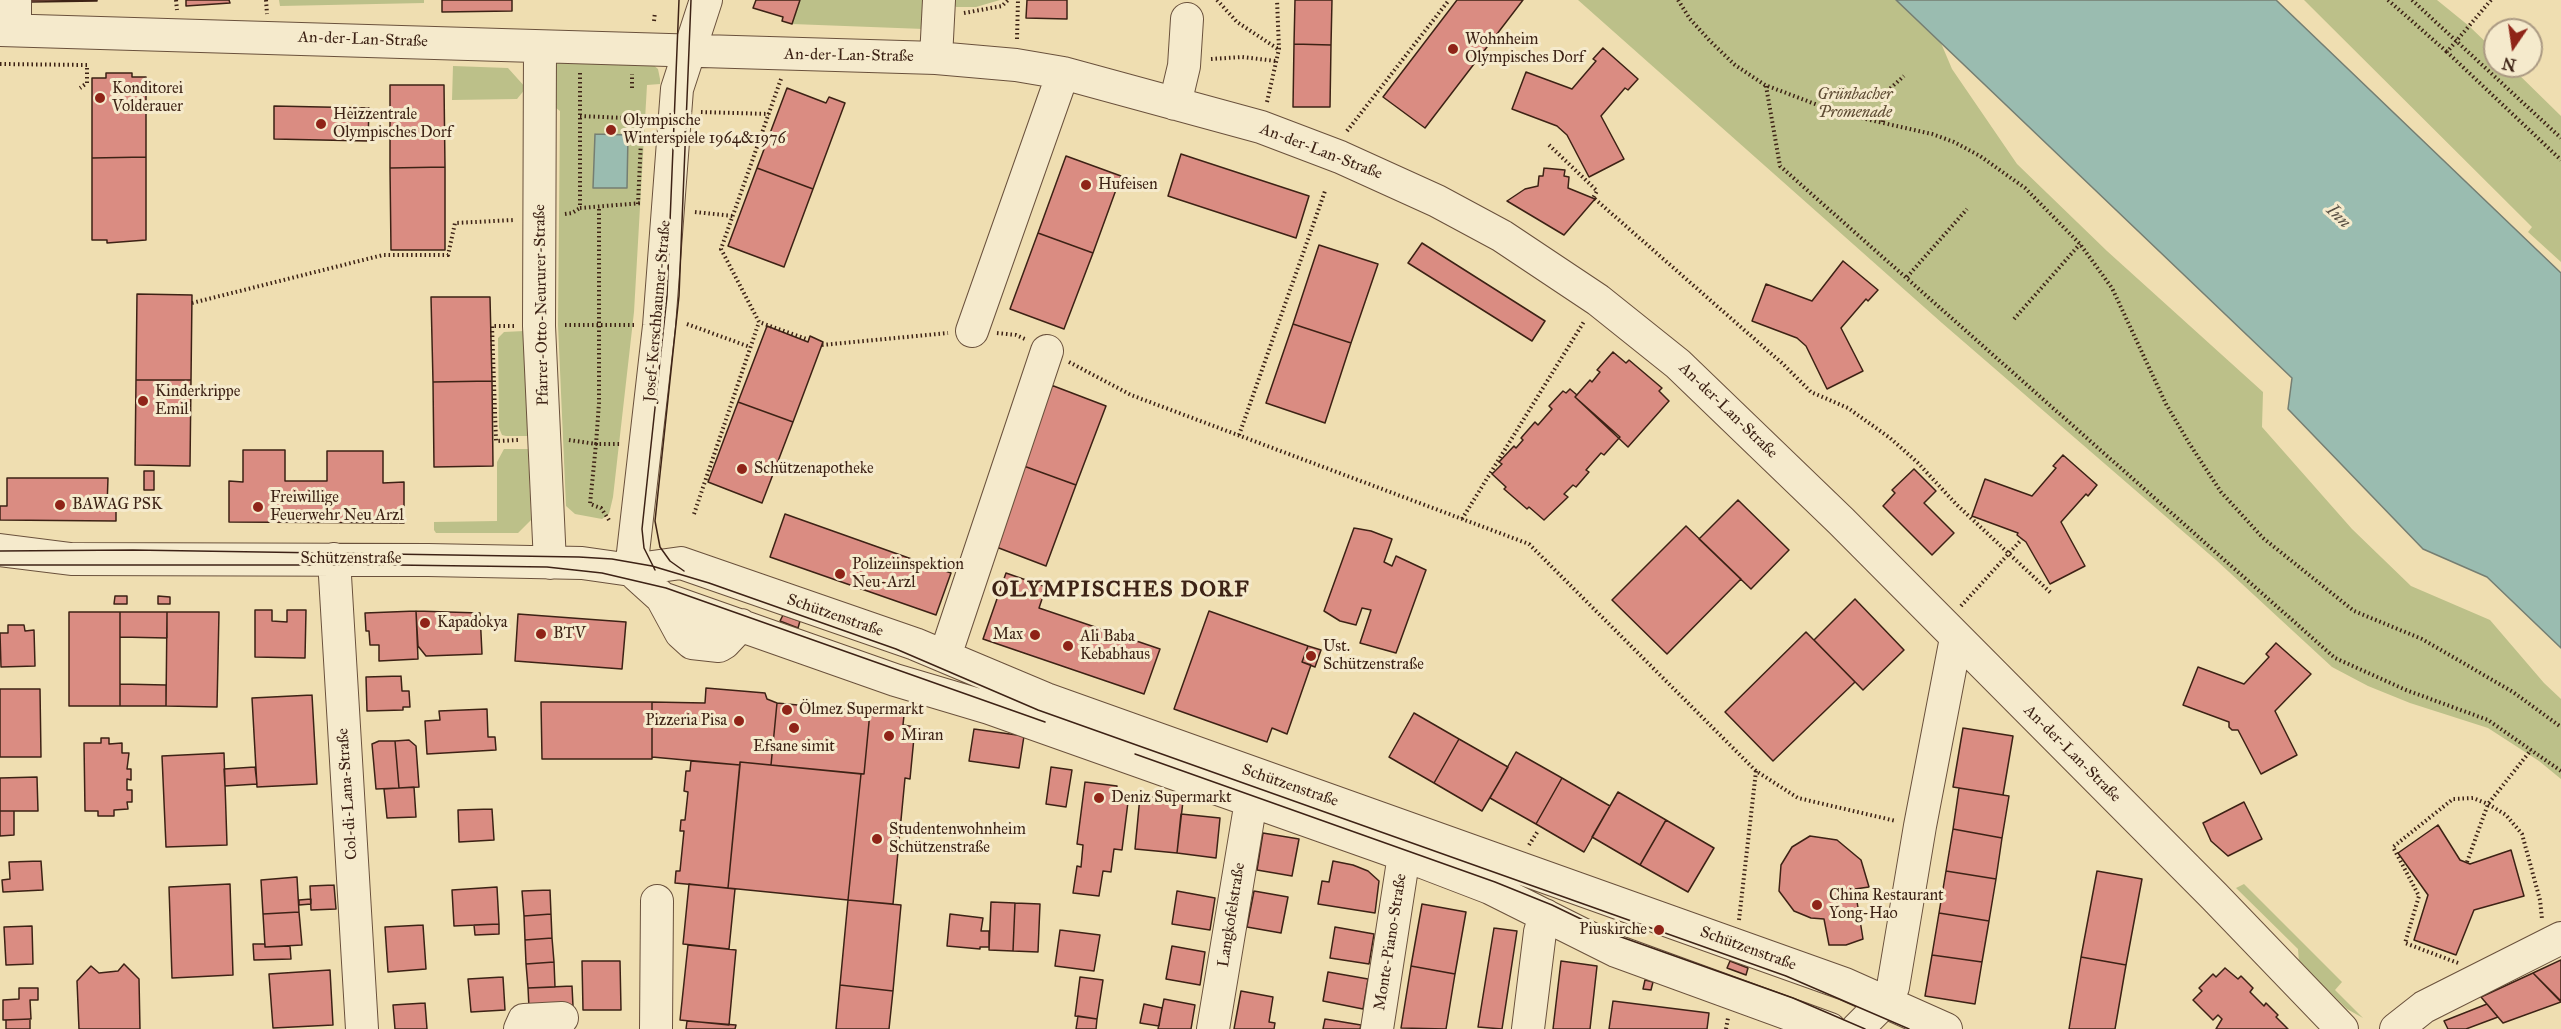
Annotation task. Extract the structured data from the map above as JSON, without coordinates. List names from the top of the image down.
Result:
{
  "streets": {
    "street": [
      "An-der-Lan-Straße",
      "Pfarrer-Otto-Neururer-Straße",
      "Josef-Kerschbaumer-Straße",
      "Schützenstraße",
      "Col-di-Lana-Straße",
      "Langkofelstraße",
      "Monte-Piano-Straße"
    ]
  },
  "crossings": [
    ["An-der-Lan-Straße", "Pfarrer-Otto-Neururer-Straße"],
    ["An-der-Lan-Straße", "Josef-Kerschbaumer-Straße"],
    ["Pfarrer-Otto-Neururer-Straße", "Schützenstraße"],
    ["Josef-Kerschbaumer-Straße", "Schützenstraße"],
    ["Schützenstraße", "Col-di-Lana-Straße"],
    ["Schützenstraße", "Langkofelstraße"],
    ["Schützenstraße", "Monte-Piano-Straße"]
  ],
  "districts": ["OLYMPISCHES DORF"],
  "water": ["Inn"],
  "parks": ["Grünbacher Promenade"],
  "places": [
    "Wohnheim Olympisches Dorf",
    "Konditorei Volderauer",
    "Heizzentrale Olympisches Dorf",
    "Olympische Winterspiele 1964&1976",
    "Hufeisen",
    "Kinderkrippe Emil",
    "Schützenapotheke",
    "BAWAG PSK",
    "Freiwillige Feuerwehr Neu Arzl",
    "Polizeiinspektion Neu-Arzl",
    "Kapadokya",
    "BTV",
    "Max",
    "Ali Baba Kebabhaus",
    "Ust. Schützenstraße",
    "Ölmez Supermarkt",
    "Pizzeria Pisa",
    "Efsane simit",
    "Miran",
    "Deniz Supermarkt",
    "Studentenwohnheim Schützenstraße",
    "China Restaurant Yong-Hao",
    "Piuskirche"
  ],
  "north": "bottom"
}
